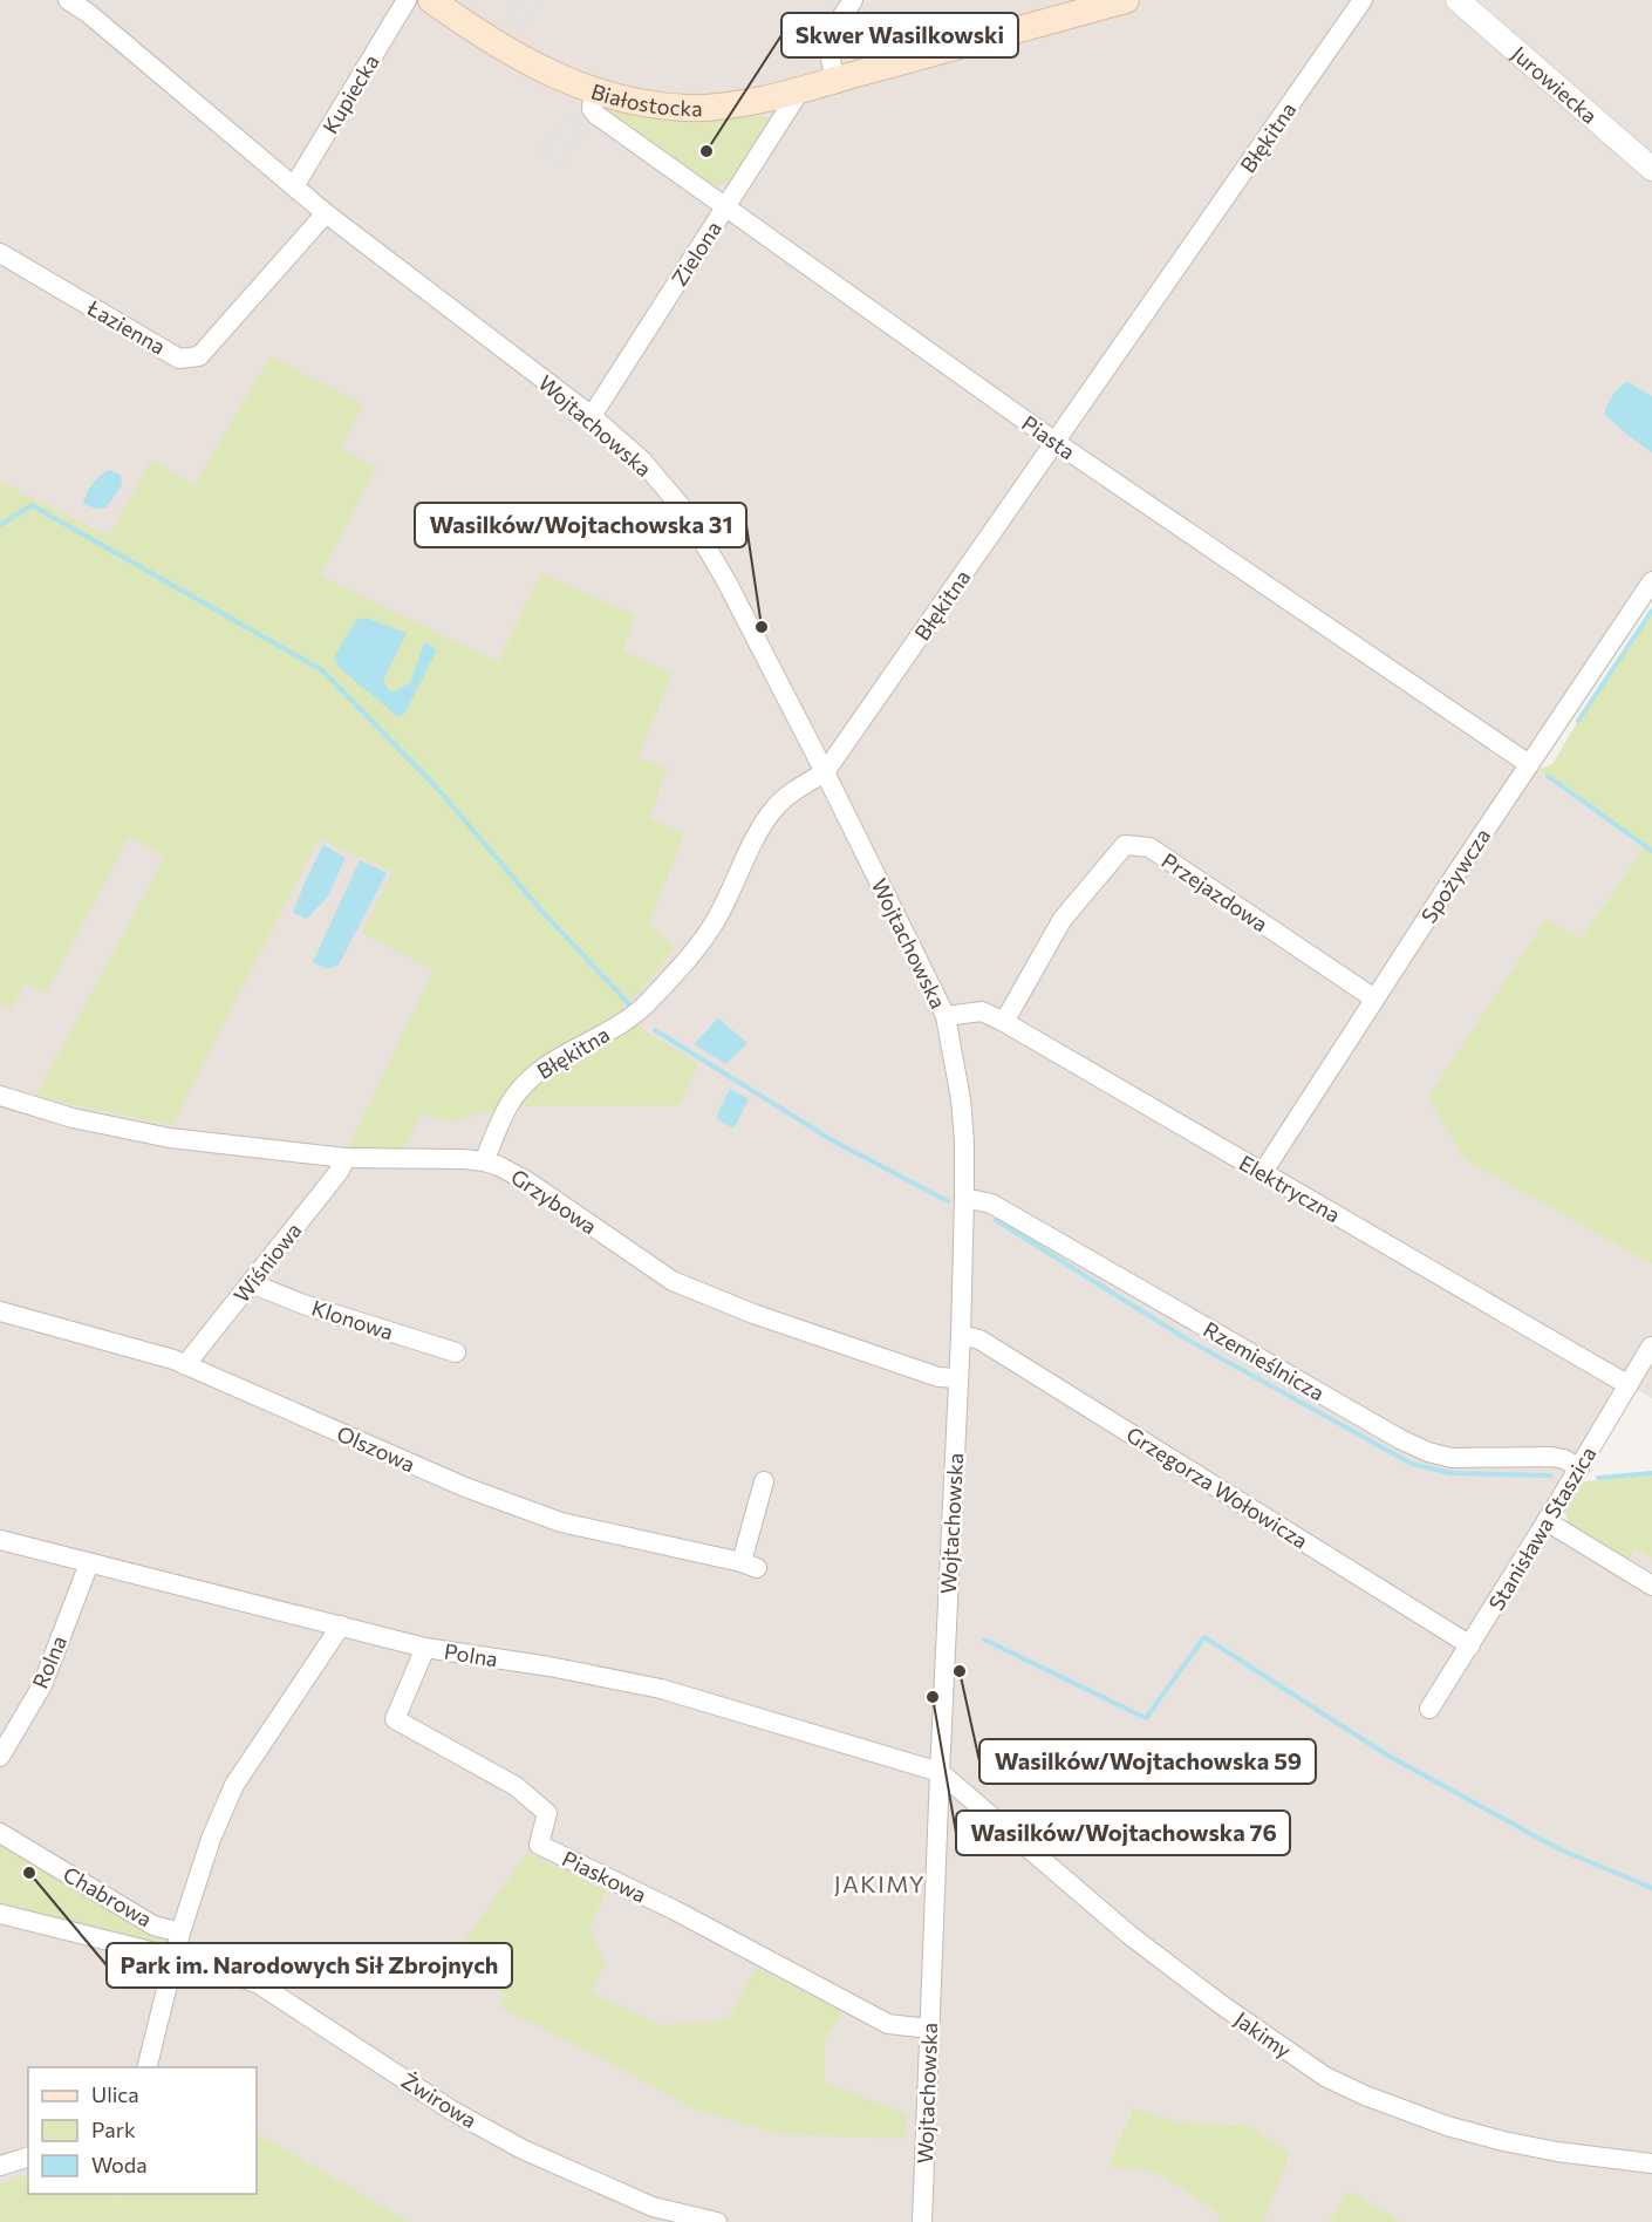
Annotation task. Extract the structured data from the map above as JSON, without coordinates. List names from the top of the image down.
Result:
{
  "streets": {
    "main road": ["Białostocka"],
    "street": [
      "Jurowiecka",
      "Kupiecka",
      "Błękitna",
      "Zielona",
      "Łazienna",
      "Wojtachowska",
      "Piasta",
      "Spożywcza",
      "Przejazdowa",
      "Elektryczna",
      "Grzybowa",
      "Wiśniowa",
      "Klonowa",
      "Rzemieślnicza",
      "Olszowa",
      "Grzegorza Wołowicza",
      "Stanisława Staszica",
      "Polna",
      "Rolna",
      "Piaskowa",
      "Chabrowa",
      "Jakimy",
      "Żwirowa"
    ]
  },
  "crossings": [
    ["Kupiecka", "Wojtachowska"],
    ["Białostocka", "Zielona"],
    ["Białostocka", "Piasta"],
    ["Błękitna", "Wojtachowska"],
    ["Błękitna", "Piasta"],
    ["Błękitna", "Grzybowa"],
    ["Zielona", "Wojtachowska"],
    ["Zielona", "Piasta"],
    ["Łazienna", "Wojtachowska"],
    ["Wojtachowska", "Elektryczna"],
    ["Wojtachowska", "Grzybowa"],
    ["Wojtachowska", "Rzemieślnicza"],
    ["Wojtachowska", "Grzegorza Wołowicza"],
    ["Wojtachowska", "Polna"],
    ["Wojtachowska", "Piaskowa"],
    ["Wojtachowska", "Jakimy"],
    ["Piasta", "Spożywcza"],
    ["Spożywcza", "Przejazdowa"],
    ["Spożywcza", "Elektryczna"],
    ["Przejazdowa", "Elektryczna"],
    ["Elektryczna", "Stanisława Staszica"],
    ["Grzybowa", "Wiśniowa"],
    ["Wiśniowa", "Klonowa"],
    ["Wiśniowa", "Olszowa"],
    ["Rzemieślnicza", "Stanisława Staszica"],
    ["Grzegorza Wołowicza", "Stanisława Staszica"],
    ["Polna", "Rolna"],
    ["Polna", "Piaskowa"],
    ["Polna", "Jakimy"]
  ],
  "districts": ["JAKIMY"],
  "places": [
    "Skwer Wasilkowski",
    "Wasilków/Wojtachowska 31",
    "Wasilków/Wojtachowska 59",
    "Wasilków/Wojtachowska 76",
    "Park im. Narodowych Sił Zbrojnych"
  ],
  "legend": ["Ulica", "Park", "Woda"]
}
